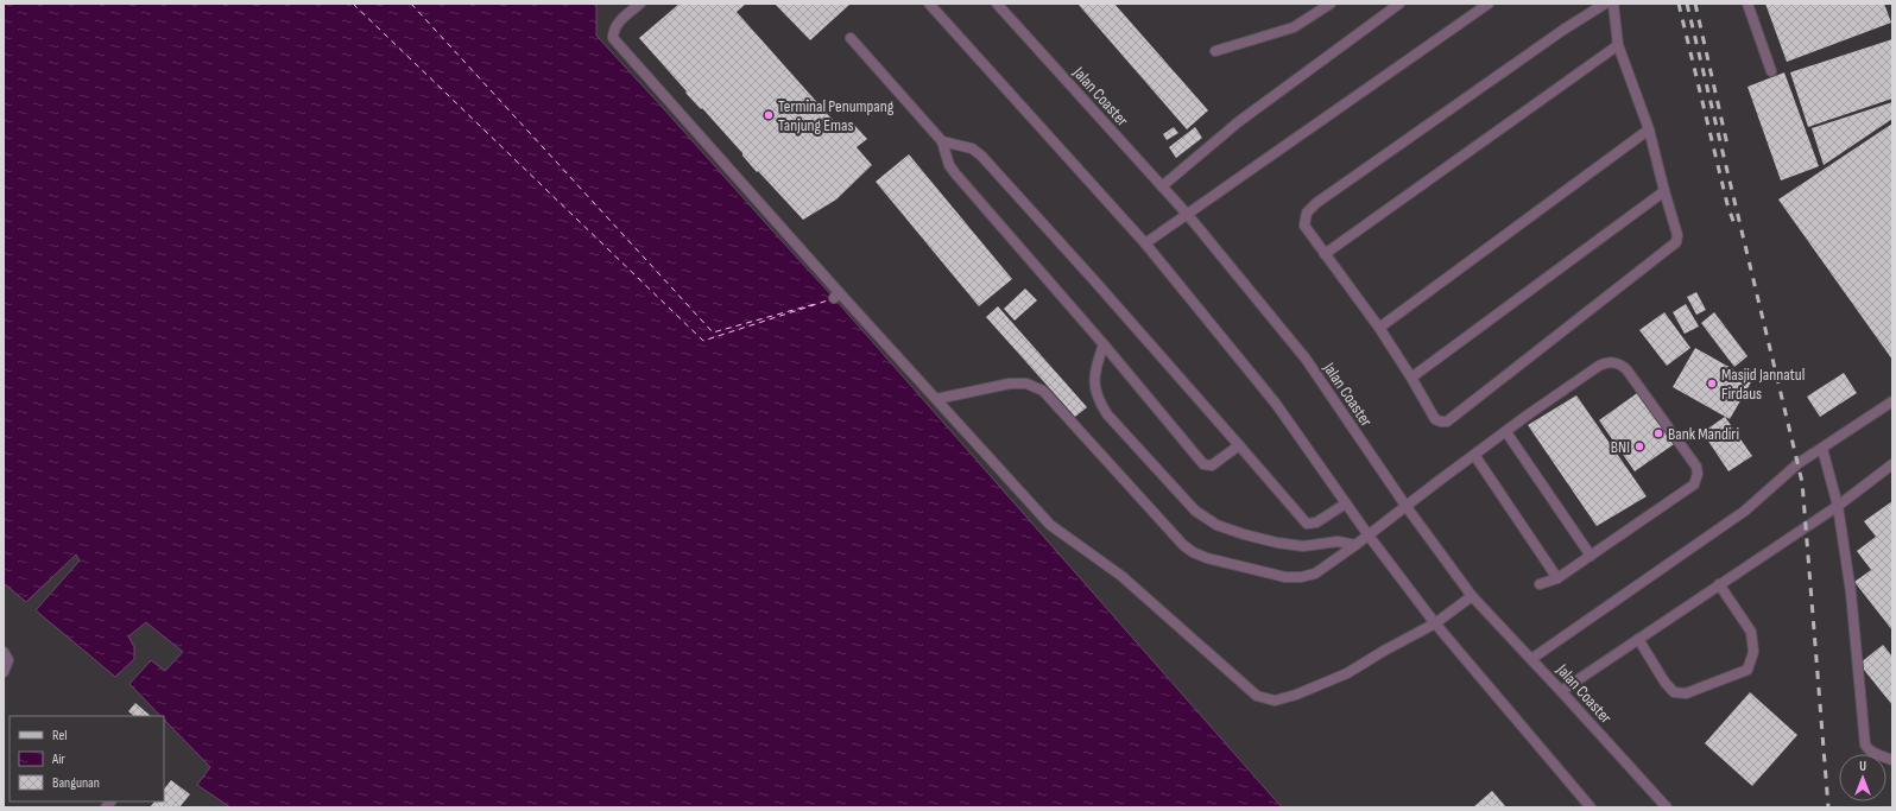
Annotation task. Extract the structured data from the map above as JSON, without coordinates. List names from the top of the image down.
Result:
{
  "streets": {
    "lane": ["Jalan Coaster"]
  },
  "places": [
    "Terminal Penumpang Tanjung Emas",
    "Masjid Jannatul Firdaus",
    "Bank Mandiri",
    "BNI"
  ],
  "legend": ["Rel", "Air", "Bangunan"],
  "north": "top"
}
